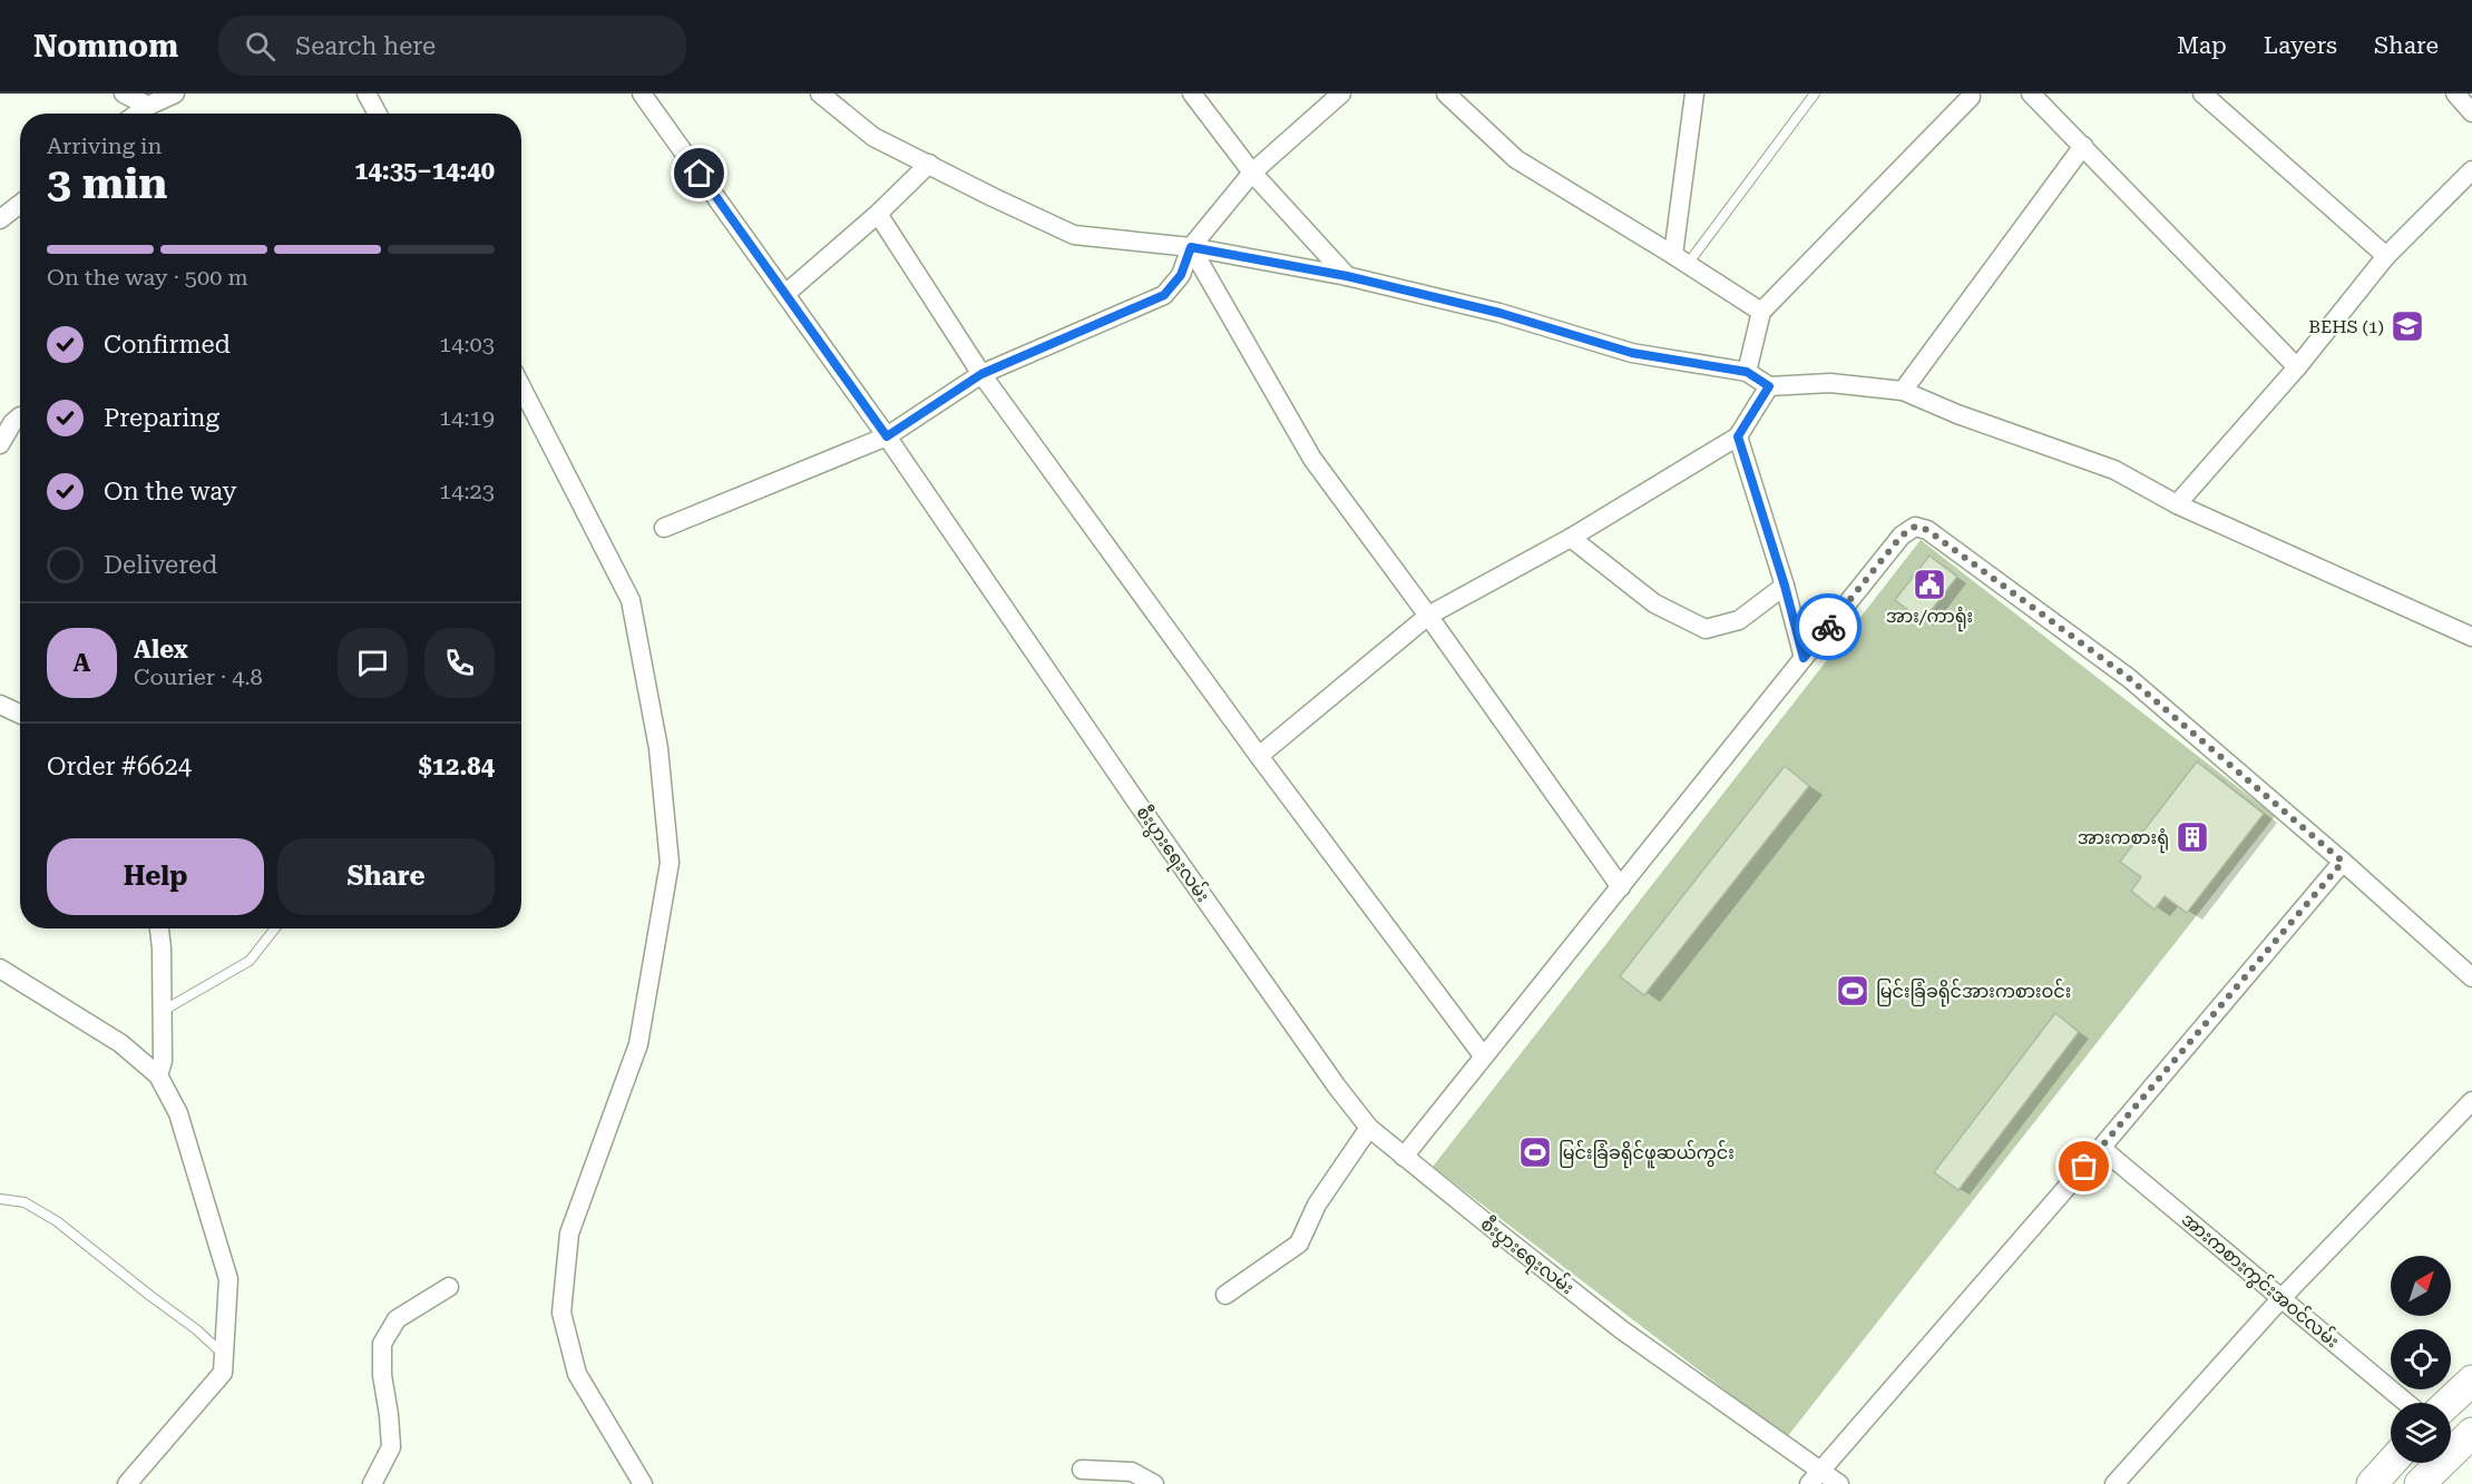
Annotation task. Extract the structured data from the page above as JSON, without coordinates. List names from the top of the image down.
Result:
{
  "streets": {
    "street": ["စီးပွားရေးလမ်း", "အားကစားကွင်းအဝင်လမ်း"]
  },
  "places": {
    "school or university": ["BEHS (1)"],
    "public building": ["အား/ကာရုံး"],
    "building": ["အားကစားရုံ"],
    "sports": ["မြင်းခြံခရိုင်အားကစားဝင်း", "မြင်းခြံခရိုင်ဖူဆယ်ကွင်း"]
  },
  "north": "top right",
  "page": {
    "header": "Nomnom",
    "search": "Search here",
    "nav": ["Map", "Layers", "Share"],
    "heading": ["3 min", "Arriving in", "14:35–14:40"],
    "panel": [
      "Alex",
      "Courier · 4.8",
      "Order #6624",
      "$12.84"
    ],
    "bar": "On the way · 500 m",
    "list": [
      ["Confirmed", "14:03"],
      ["Preparing", "14:19"],
      ["On the way", "14:23"],
      "Delivered"
    ],
    "round": "A",
    "buttons": ["Help", "Share"]
  }
}
